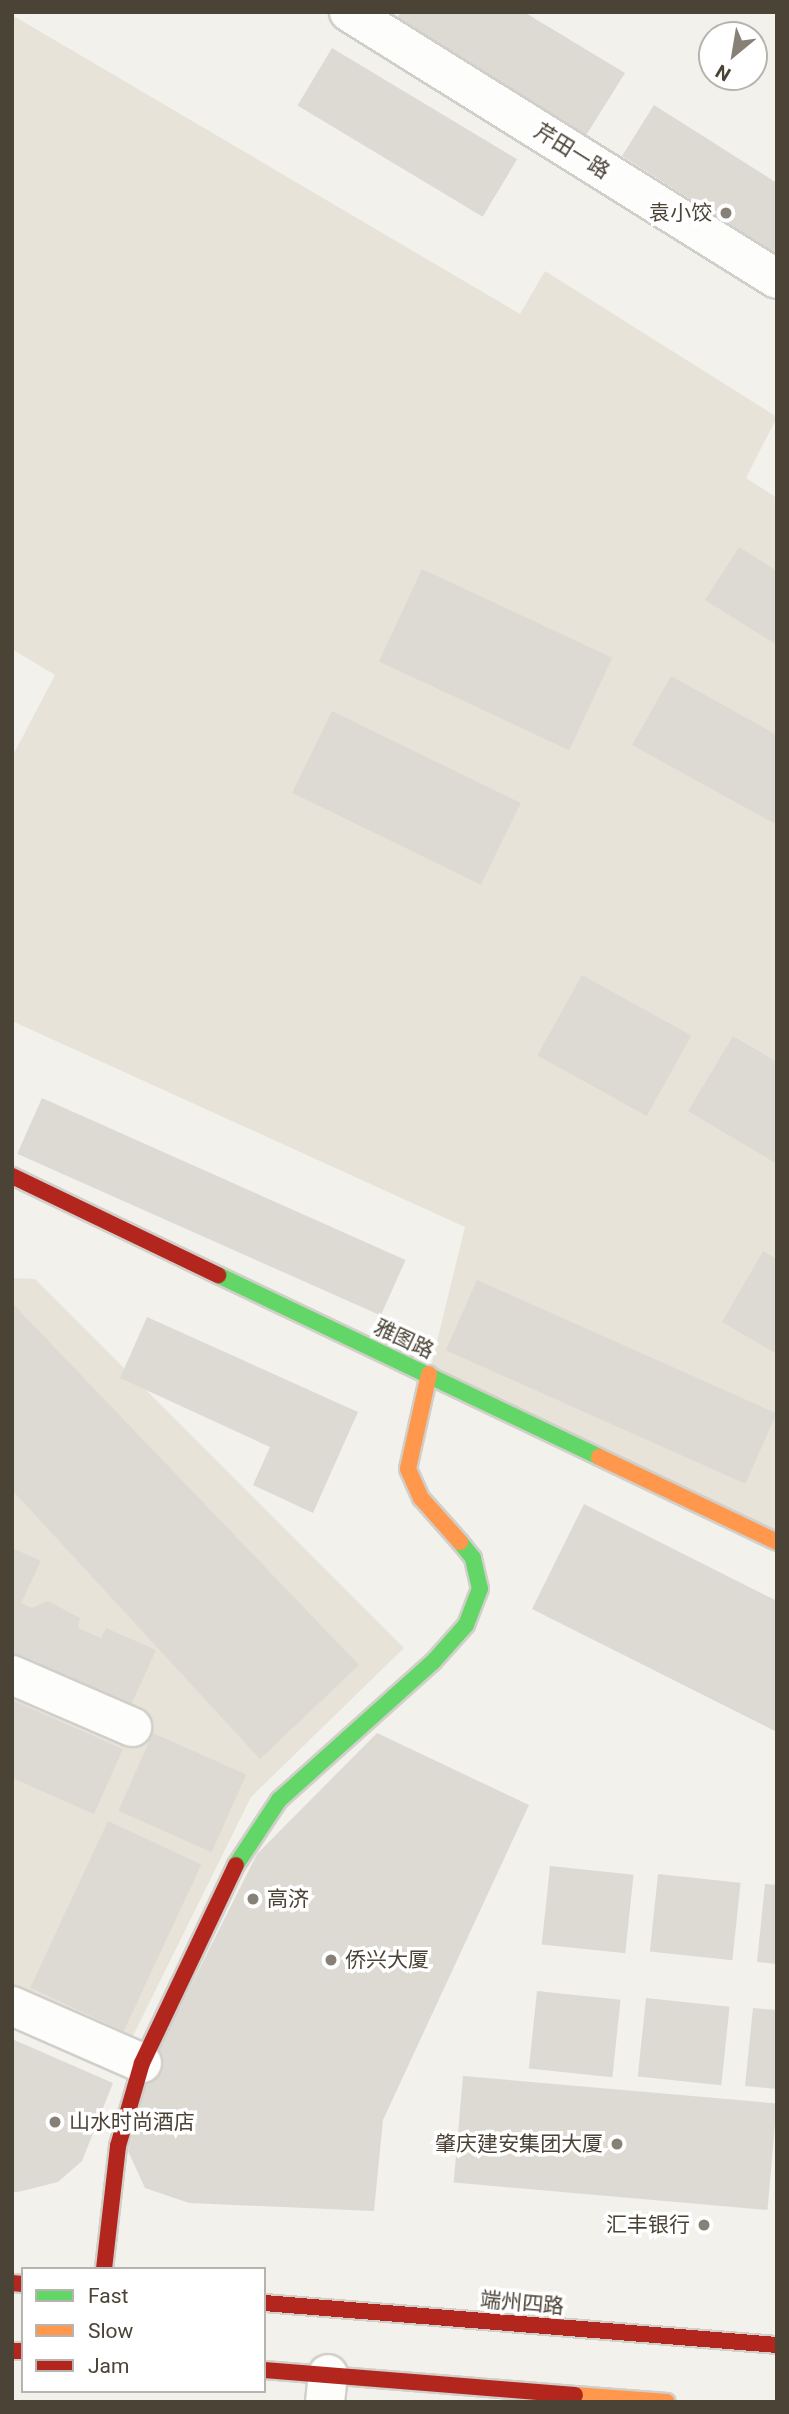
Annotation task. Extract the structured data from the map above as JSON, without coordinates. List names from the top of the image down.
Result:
{
  "streets": {
    "street": ["芹田一路", "雅图路", "端州四路"]
  },
  "places": [
    "袁小饺",
    "高济",
    "侨兴大厦",
    "山水时尚酒店",
    "肇庆建安集团大厦",
    "汇丰银行"
  ],
  "legend": ["Fast", "Slow", "Jam"],
  "north": "bottom left"
}
